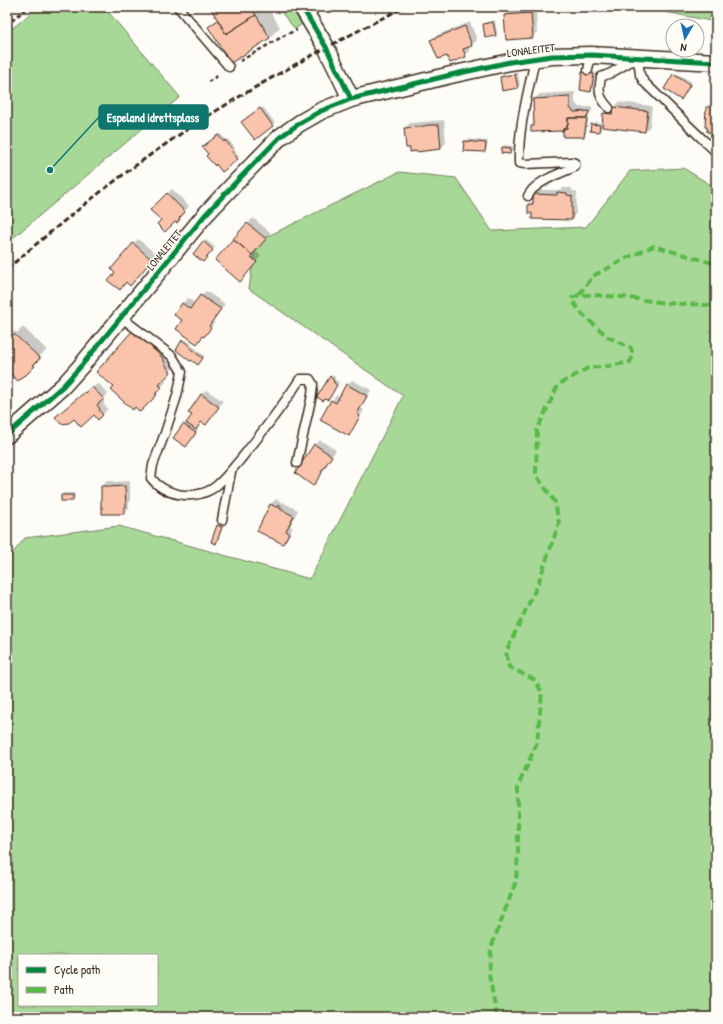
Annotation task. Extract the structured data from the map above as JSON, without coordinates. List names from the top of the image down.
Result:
{
  "streets": {
    "street": ["LONALEITET"]
  },
  "places": ["Espeland idrettsplass"],
  "legend": ["Cycle path", "Path"],
  "north": "bottom"
}
